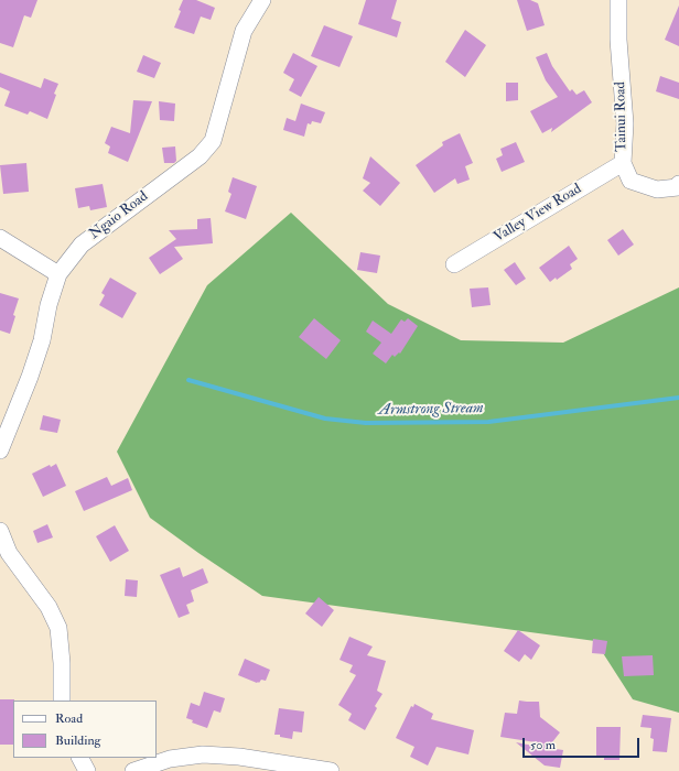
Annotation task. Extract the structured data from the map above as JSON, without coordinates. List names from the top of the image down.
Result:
{
  "streets": {
    "street": ["Tainui Road", "Valley View Road", "Ngaio Road"]
  },
  "crossings": [
    ["Tainui Road", "Valley View Road"]
  ],
  "water": ["Armstrong Stream"],
  "legend": ["Road", "Building"],
  "scale_bar": "50 m"
}
